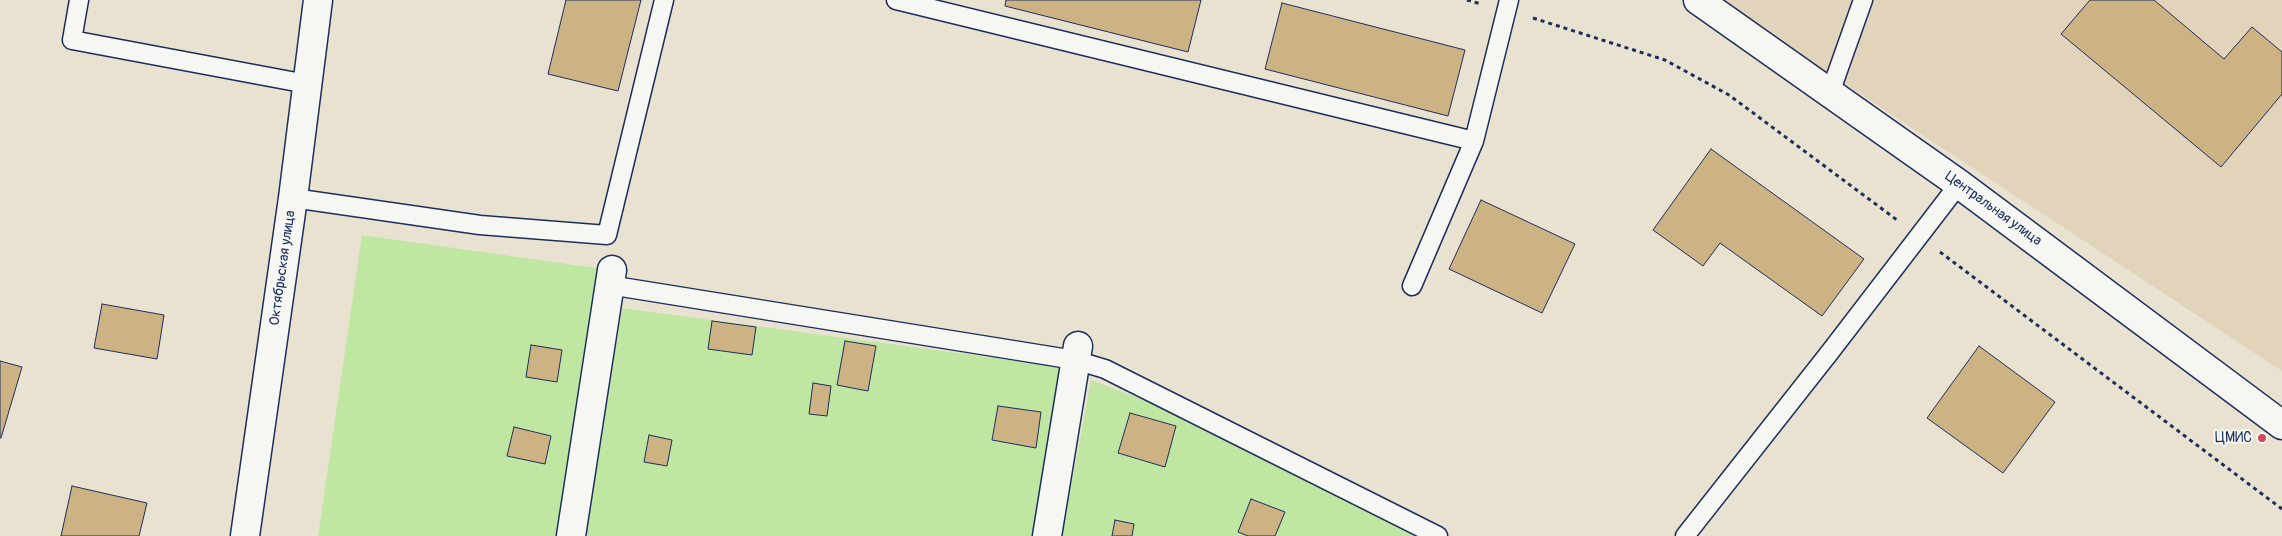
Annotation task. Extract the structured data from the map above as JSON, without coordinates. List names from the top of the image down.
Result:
{
  "streets": {
    "street": ["Центральная улица", "Октябрьская улица"]
  },
  "places": ["ЦМИС"]
}
